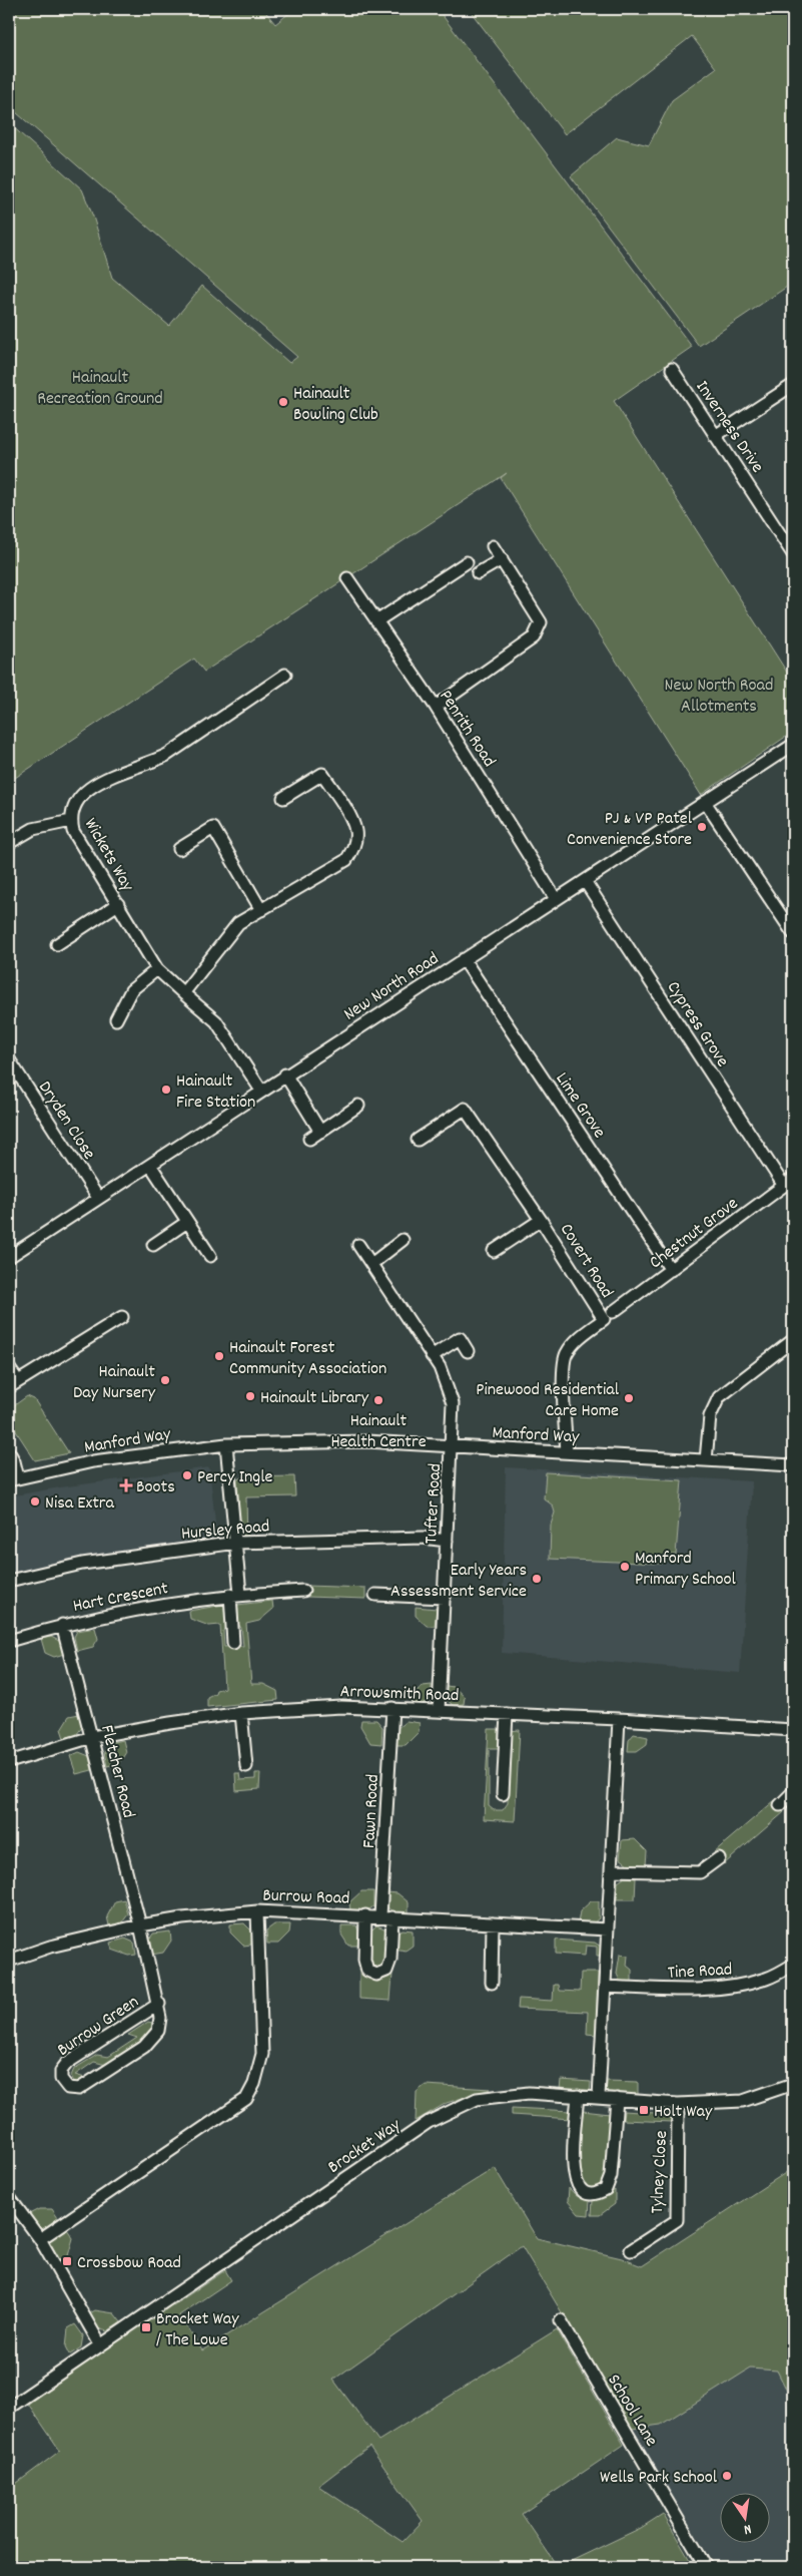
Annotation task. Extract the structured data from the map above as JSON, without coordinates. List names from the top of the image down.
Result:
{
  "streets": {
    "street": [
      "Inverness Drive",
      "Penrith Road",
      "Wickets Way",
      "New North Road",
      "Cypress Grove",
      "Lime Grove",
      "Dryden Close",
      "Chestnut Grove",
      "Covert Road",
      "Manford Way",
      "Tufter Road",
      "Hursley Road",
      "Hart Crescent",
      "Arrowsmith Road",
      "Fletcher Road",
      "Fawn Road",
      "Burrow Road",
      "Tine Road",
      "Burrow Green",
      "Brocket Way",
      "Tylney Close",
      "School Lane"
    ]
  },
  "crossings": [
    ["Penrith Road", "New North Road"],
    ["Wickets Way", "New North Road"],
    ["New North Road", "Cypress Grove"],
    ["New North Road", "Lime Grove"],
    ["New North Road", "Dryden Close"],
    ["Cypress Grove", "Chestnut Grove"],
    ["Lime Grove", "Chestnut Grove"],
    ["Covert Road", "Manford Way"],
    ["Manford Way", "Tufter Road"],
    ["Tufter Road", "Hursley Road"],
    ["Tufter Road", "Arrowsmith Road"],
    ["Hart Crescent", "Fletcher Road"],
    ["Arrowsmith Road", "Fletcher Road"],
    ["Arrowsmith Road", "Fawn Road"],
    ["Fletcher Road", "Burrow Road"],
    ["Fletcher Road", "Burrow Green"],
    ["Fawn Road", "Burrow Road"],
    ["Burrow Road", "Burrow Green"],
    ["Brocket Way", "Tylney Close"]
  ],
  "parks": ["Hainault Recreation Ground", "New North Road Allotments"],
  "places": {
    "other": [
      "Hainault Bowling Club",
      "PJ & VP Patel Convenience Store",
      "Hainault Fire Station",
      "Hainault Forest Community Association",
      "Hainault Day Nursery",
      "Hainault Library",
      "Pinewood Residential Care Home",
      "Hainault Health Centre",
      "Percy Ingle",
      "Nisa Extra",
      "Manford Primary School",
      "Early Years Assessment Service",
      "Wells Park School"
    ],
    "health": ["Boots"],
    "transit": ["Holt Way", "Crossbow Road", "Brocket Way / The Lowe"]
  },
  "north": "bottom"
}
